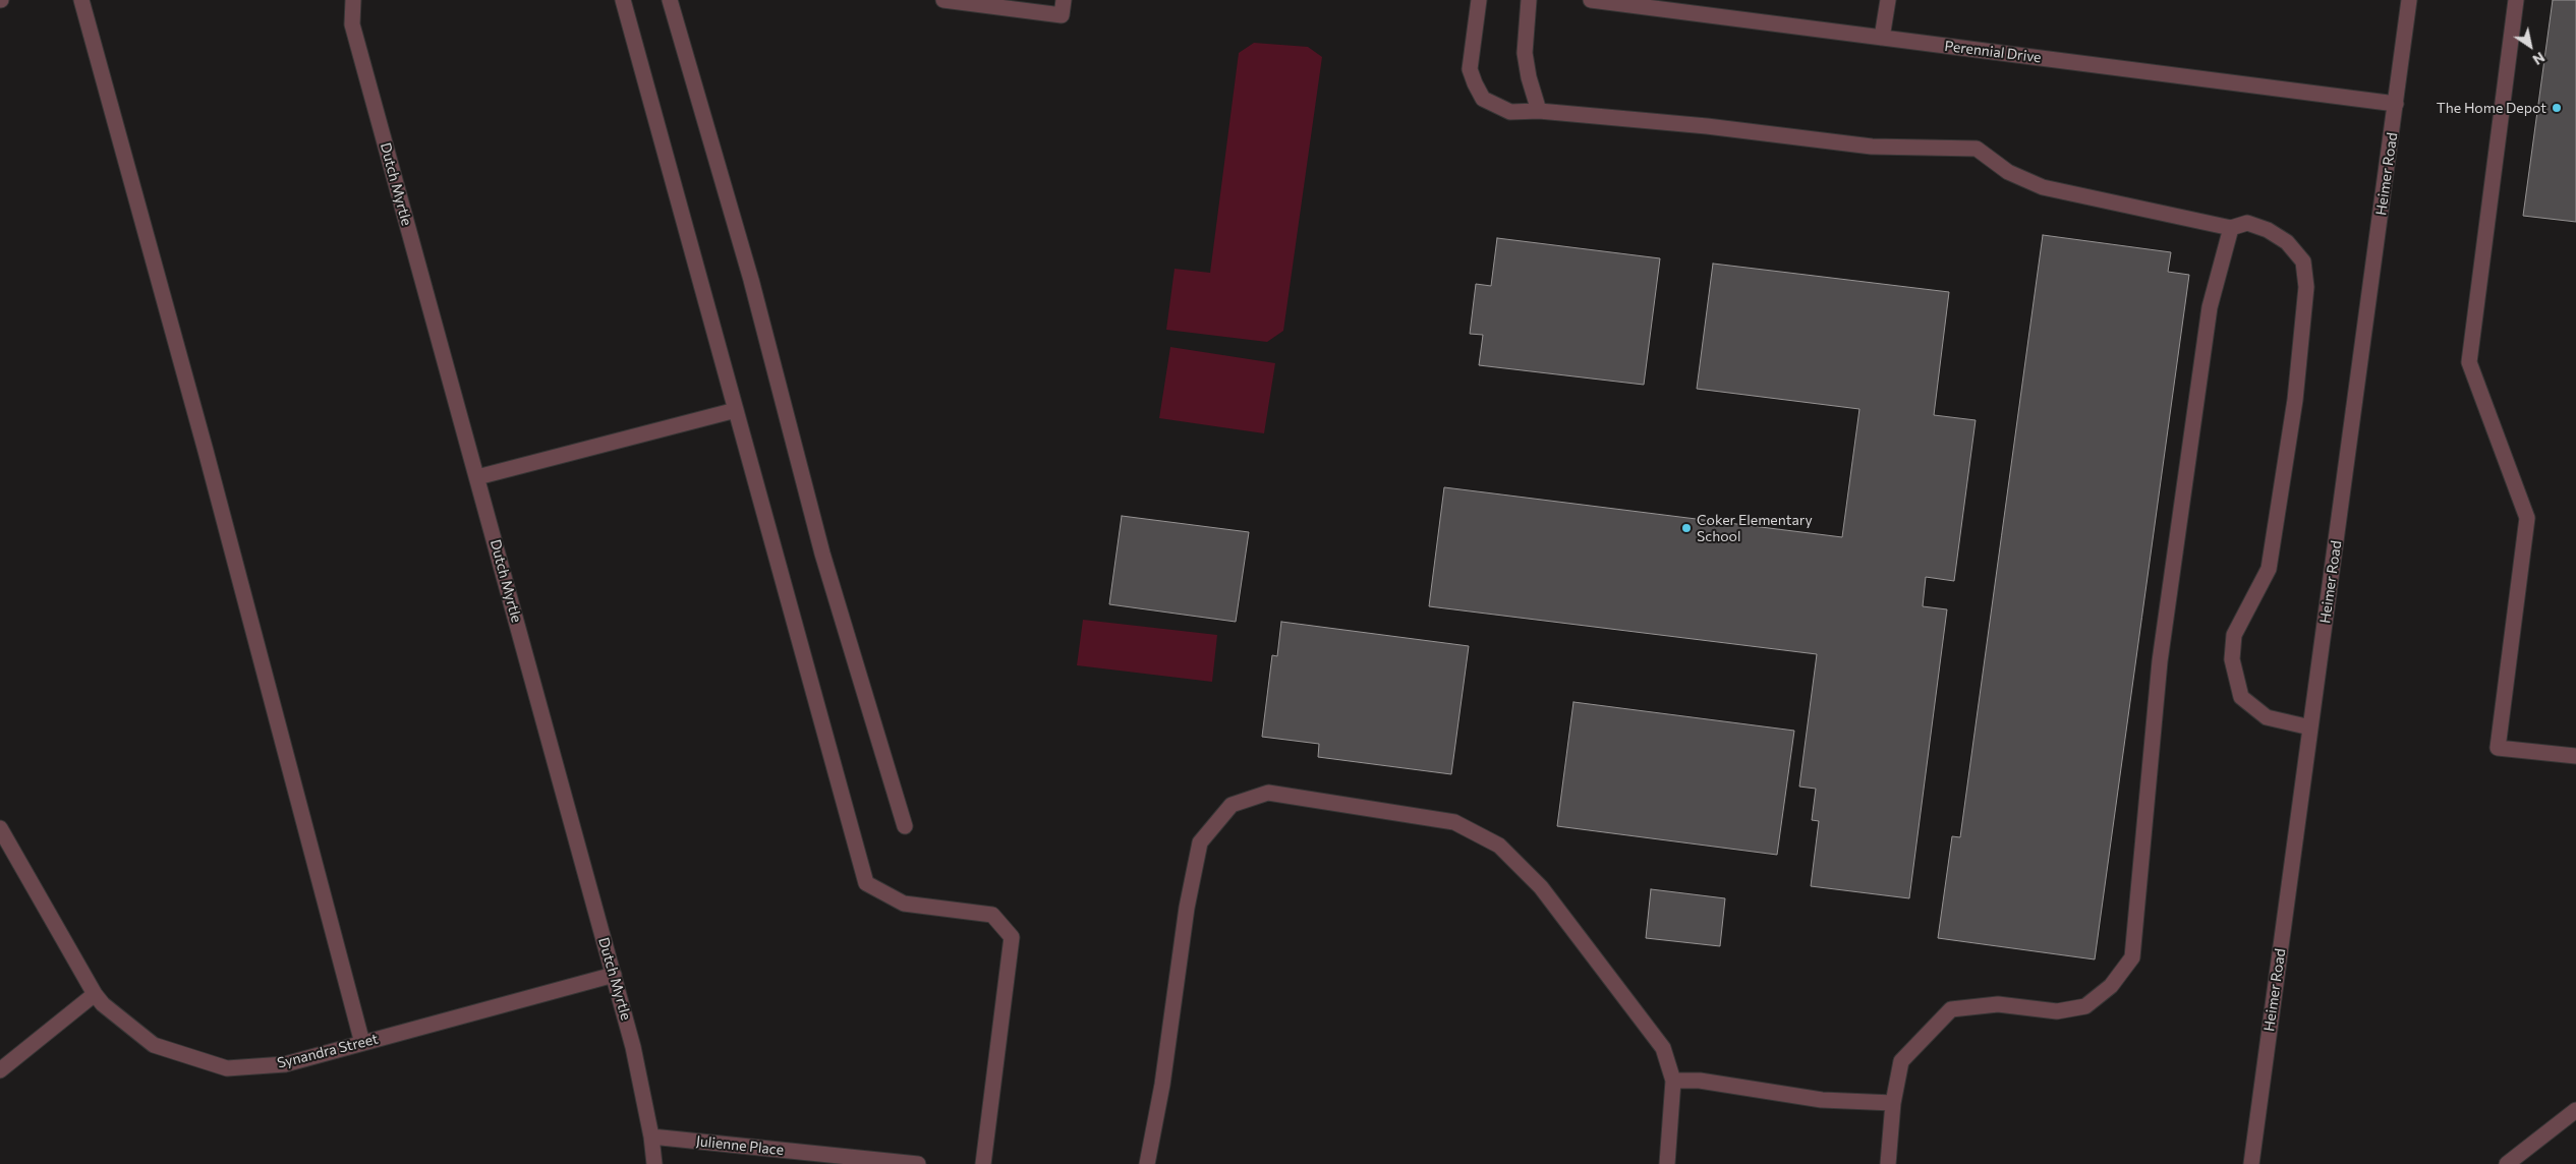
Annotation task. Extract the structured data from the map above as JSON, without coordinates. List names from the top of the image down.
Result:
{
  "streets": {
    "street": [
      "Perennial Drive",
      "Heimer Road",
      "Dutch Myrtle",
      "Synandra Street",
      "Julienne Place"
    ]
  },
  "crossings": [
    ["Perennial Drive", "Heimer Road"],
    ["Dutch Myrtle", "Synandra Street"],
    ["Dutch Myrtle", "Julienne Place"]
  ],
  "places": ["The Home Depot", "Coker Elementary School"],
  "north": "bottom right"
}
